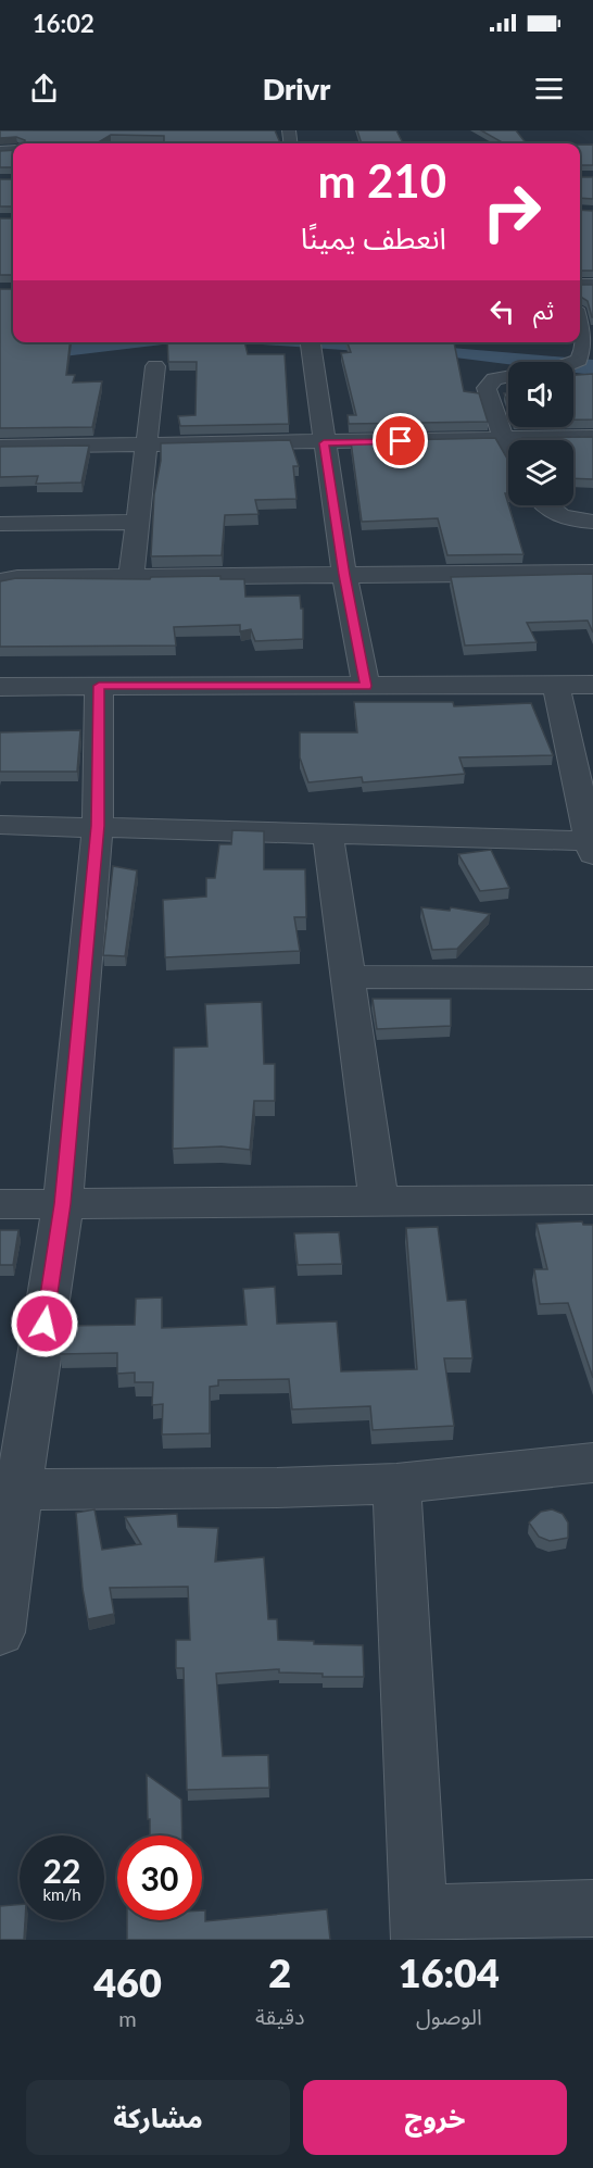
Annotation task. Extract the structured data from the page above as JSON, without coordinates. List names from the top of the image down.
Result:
{
  "page": {
    "status": "16:02",
    "header": "Drivr",
    "turn": ["210 m", "انعطف يمينًا"],
    "then": "ثم",
    "speed": "22 km/h",
    "limit": "30",
    "eta": [
      "16:04",
      "الوصول",
      "2",
      "دقيقة",
      "460",
      "m"
    ],
    "buttons": ["خروج", "مشاركة"]
  }
}
